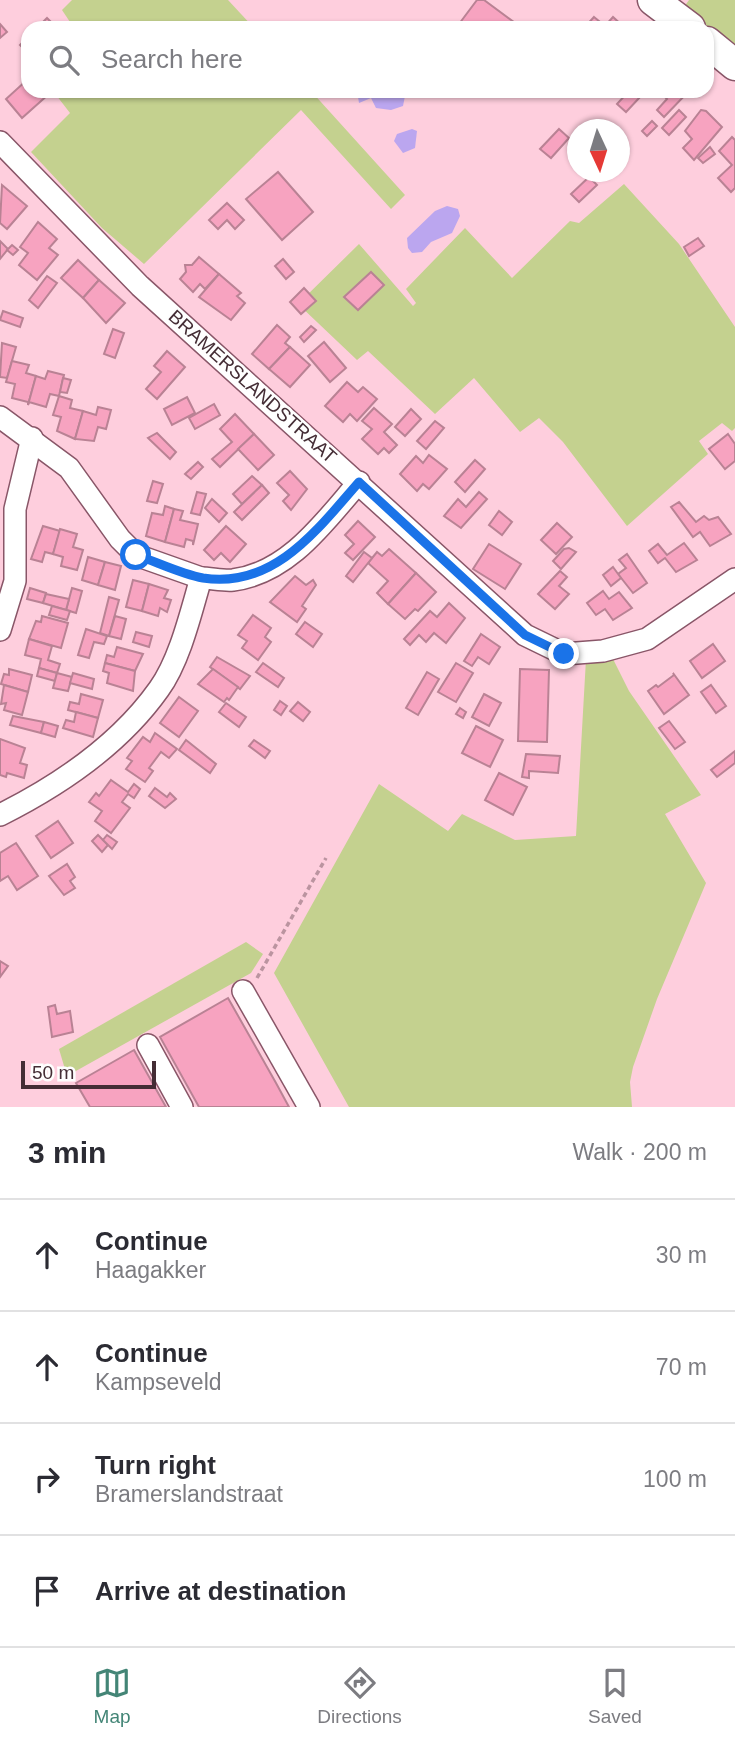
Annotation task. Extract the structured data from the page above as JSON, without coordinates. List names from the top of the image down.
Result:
{
  "streets": {
    "street": ["BRAMERSLANDSTRAAT"]
  },
  "scale_bar": "50 m",
  "north": "bottom",
  "page": {
    "search": "Search here",
    "scale": "50 m",
    "heading": ["3 min", "Walk · 200 m"],
    "list": [
      ["Continue", "Haagakker", "30 m"],
      ["Continue", "Kampseveld", "70 m"],
      ["Turn right", "Bramerslandstraat", "100 m"],
      "Arrive at destination"
    ],
    "nav": ["Map", "Directions", "Saved"]
  }
}
